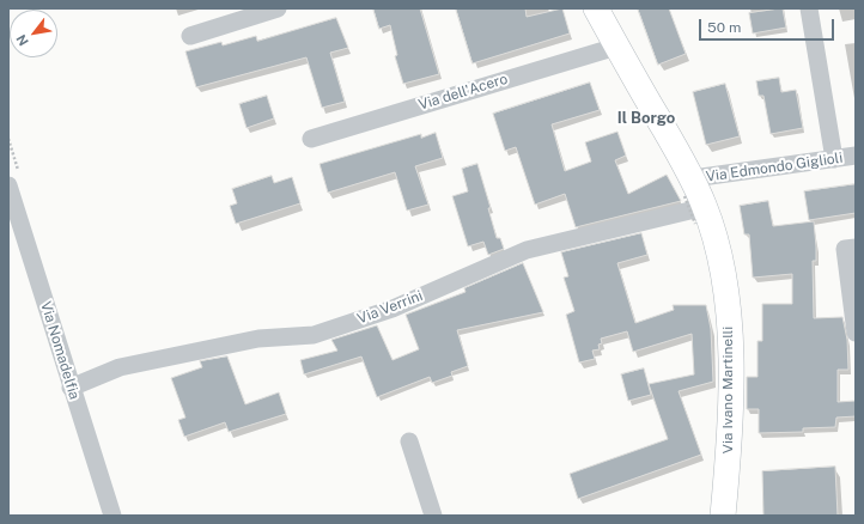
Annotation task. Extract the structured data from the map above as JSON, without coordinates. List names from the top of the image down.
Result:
{
  "streets": {
    "street": [
      "Via dell'Acero",
      "Via Edmondo Giglioli",
      "Via Verrini",
      "Via Nomadelfia",
      "Via Ivano Martinelli"
    ]
  },
  "crossings": [
    ["Via dell'Acero", "Via Ivano Martinelli"],
    ["Via Edmondo Giglioli", "Via Verrini"],
    ["Via Edmondo Giglioli", "Via Ivano Martinelli"],
    ["Via Verrini", "Via Nomadelfia"],
    ["Via Verrini", "Via Ivano Martinelli"]
  ],
  "districts": ["Il Borgo"],
  "scale_bar": "50 m",
  "north": "bottom left"
}
